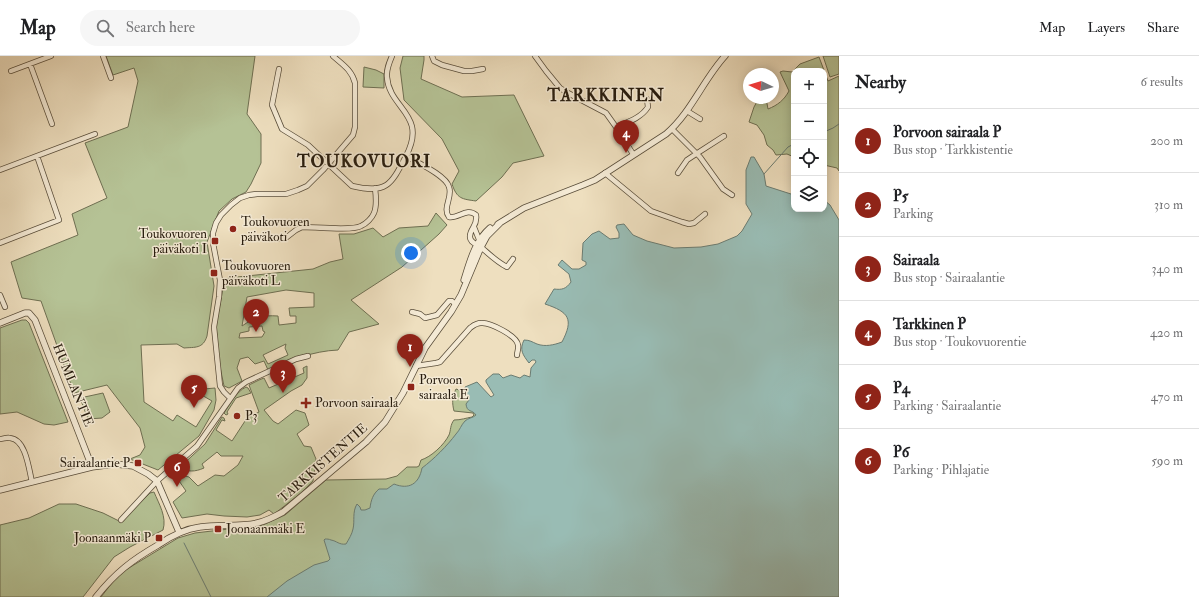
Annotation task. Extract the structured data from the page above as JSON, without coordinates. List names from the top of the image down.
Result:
{
  "streets": {
    "street": ["HUMLANTIE", "TARKKISTENTIE"]
  },
  "districts": ["TARKKINEN", "TOUKOVUORI"],
  "places": {
    "other": ["Toukovuoren päiväkoti", "P3"],
    "transit": [
      "Toukovuoren päiväkoti I",
      "Toukovuoren päiväkoti L",
      "Porvoon sairaala E",
      "Sairaalantie P",
      "Joonaanmäki E",
      "Joonaanmäki P"
    ],
    "health": ["Porvoon sairaala"]
  },
  "north": "left",
  "page": {
    "header": "Map",
    "search": "Search here",
    "nav": ["Map", "Layers", "Share"],
    "heading": ["Nearby", "6 results"],
    "map_buttons": ["+", "−"],
    "list": [
      {
        "mark": "1",
        "name": "Porvoon sairaala P",
        "note": "Bus stop · Tarkkistentie",
        "value": "200 m"
      },
      {
        "mark": "2",
        "name": "P5",
        "note": "Parking",
        "value": "310 m"
      },
      {
        "mark": "3",
        "name": "Sairaala",
        "note": "Bus stop · Sairaalantie",
        "value": "340 m"
      },
      {
        "mark": "4",
        "name": "Tarkkinen P",
        "note": "Bus stop · Toukovuorentie",
        "value": "420 m"
      },
      {
        "mark": "5",
        "name": "P4",
        "note": "Parking · Sairaalantie",
        "value": "470 m"
      },
      {
        "mark": "6",
        "name": "P6",
        "note": "Parking · Pihlajatie",
        "value": "590 m"
      }
    ],
    "pins": [
      "4",
      "2",
      "1",
      "3",
      "5",
      "6"
    ]
  }
}
